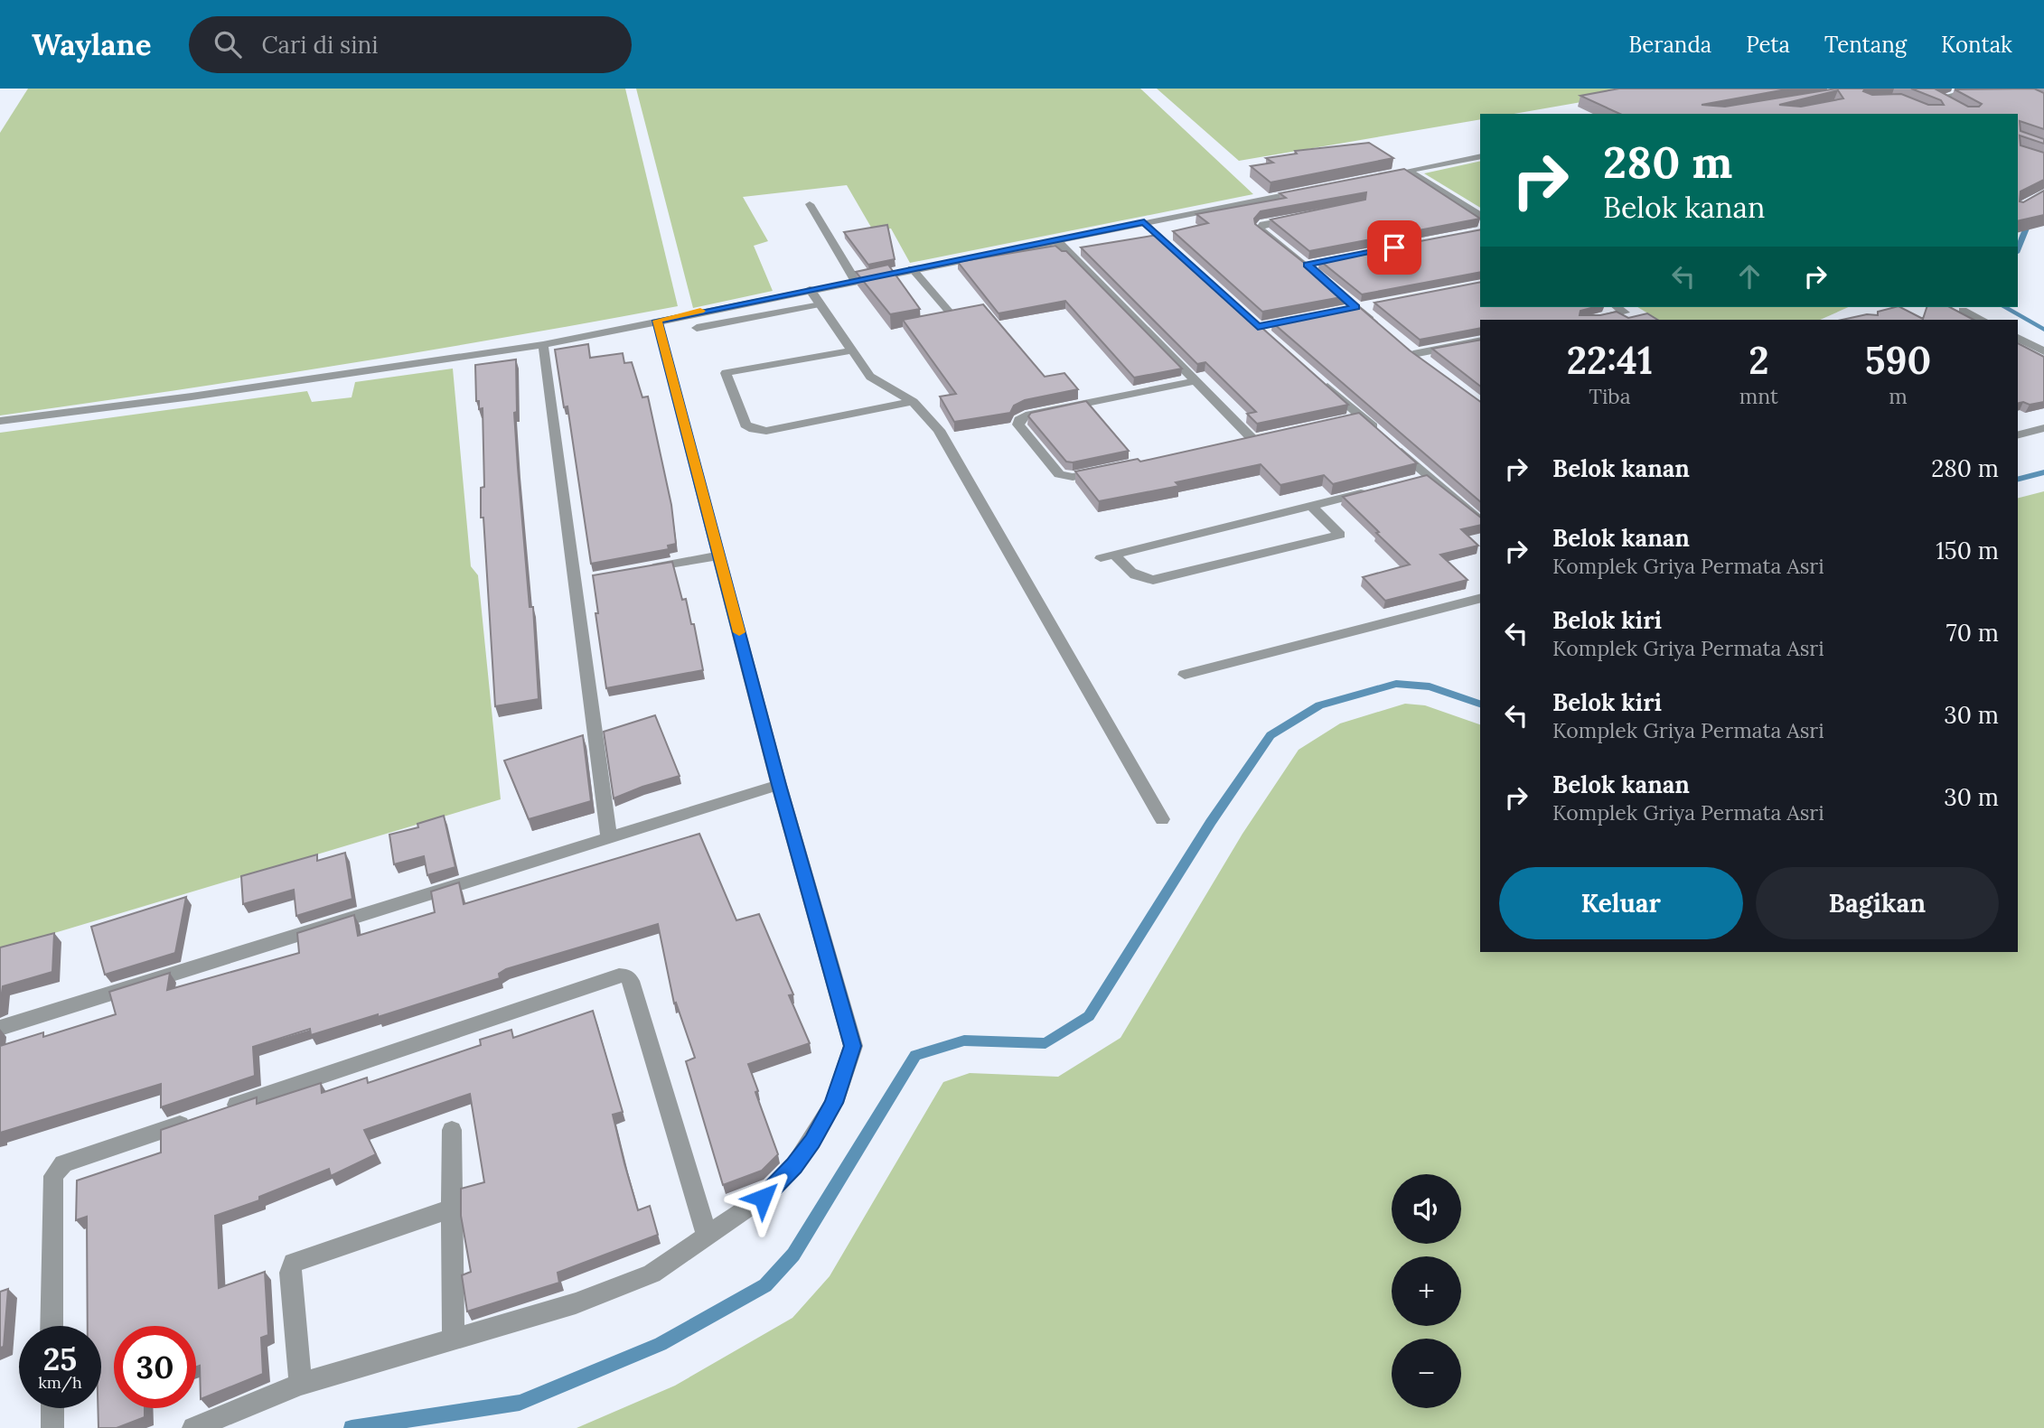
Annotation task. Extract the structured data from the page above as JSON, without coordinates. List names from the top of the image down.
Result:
{
  "page": {
    "header": "Waylane",
    "search": "Cari di sini",
    "nav": [
      "Beranda",
      "Peta",
      "Tentang",
      "Kontak"
    ],
    "turn": ["280 m", "Belok kanan"],
    "eta": [
      "22:41",
      "Tiba",
      "2",
      "mnt",
      "590",
      "m"
    ],
    "list": [
      {
        "name": "Belok kanan",
        "value": "280 m"
      },
      {
        "name": "Belok kanan",
        "note": "Komplek Griya Permata Asri",
        "value": "150 m"
      },
      {
        "name": "Belok kiri",
        "note": "Komplek Griya Permata Asri",
        "value": "70 m"
      },
      {
        "name": "Belok kiri",
        "note": "Komplek Griya Permata Asri",
        "value": "30 m"
      },
      {
        "name": "Belok kanan",
        "note": "Komplek Griya Permata Asri",
        "value": "30 m"
      }
    ],
    "buttons": ["Keluar", "Bagikan"],
    "map_buttons": ["+", "−"],
    "speed": "25 km/h",
    "limit": "30"
  }
}
